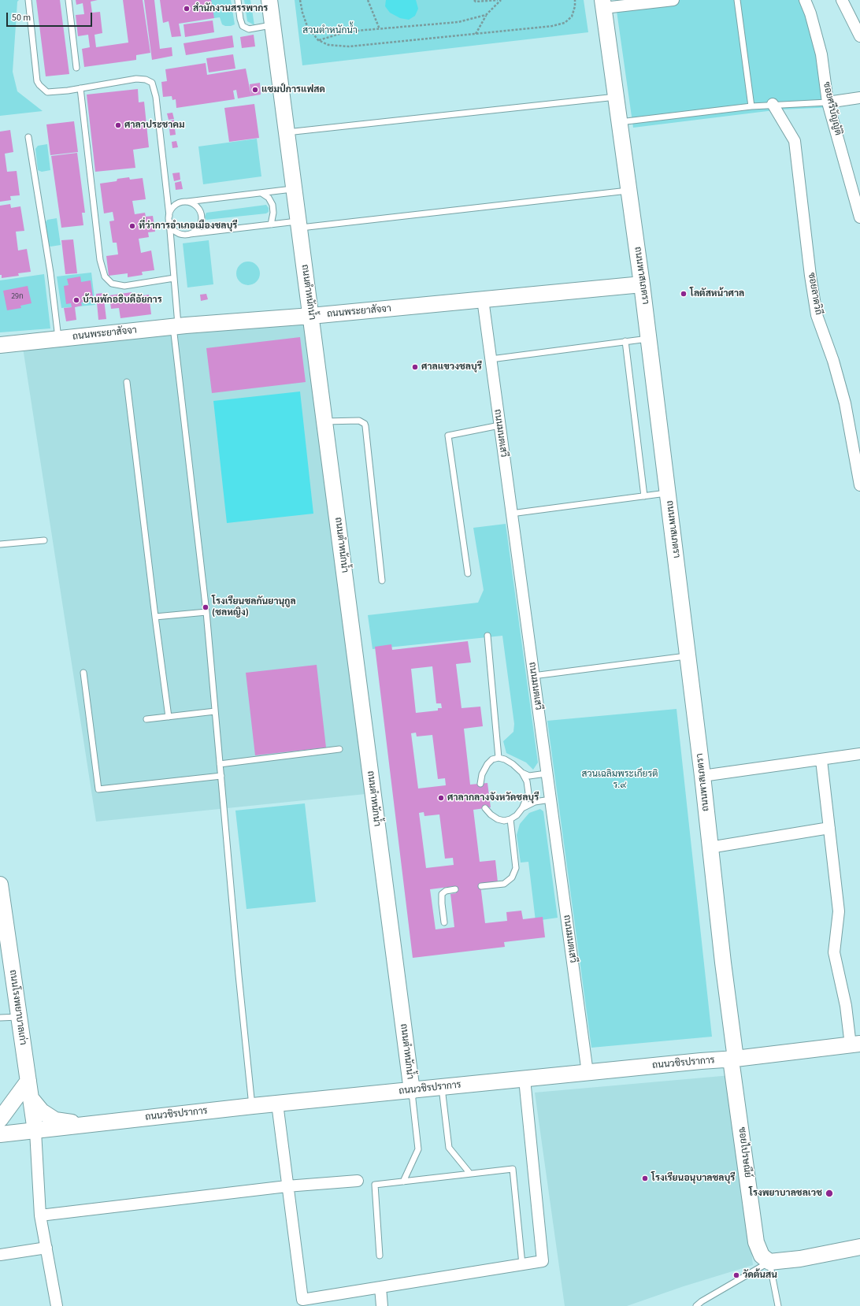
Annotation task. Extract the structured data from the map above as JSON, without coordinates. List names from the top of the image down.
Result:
{
  "streets": {
    "street": [
      "ซอยศรีบัญญัติ",
      "ถนนพาสเภตรา",
      "ถนนตำหนักน้ำ",
      "ซอยลาดวิถี",
      "ถนนพระยาสัจจา",
      "ถนนมนตเสวี",
      "ถนนโรงพยาบาลเก่า",
      "ถนนวชิรปราการ",
      "ซอยไปรษณีย์"
    ]
  },
  "crossings": [
    ["ถนนพาสเภตรา", "ถนนพระยาสัจจา"],
    ["ถนนพาสเภตรา", "ถนนวชิรปราการ"],
    ["ถนนพาสเภตรา", "ซอยไปรษณีย์"],
    ["ถนนตำหนักน้ำ", "ถนนพระยาสัจจา"],
    ["ถนนตำหนักน้ำ", "ถนนวชิรปราการ"],
    ["ถนนพระยาสัจจา", "ถนนมนตเสวี"],
    ["ถนนมนตเสวี", "ถนนวชิรปราการ"],
    ["ถนนโรงพยาบาลเก่า", "ถนนวชิรปราการ"],
    ["ถนนวชิรปราการ", "ซอยไปรษณีย์"]
  ],
  "parks": ["สวนตำหนักน้ำ", "สวนเฉลิมพระเกียรติ ร.๙"],
  "places": [
    "สำนักงานสรรพากร",
    "แชมป์การแฟสด",
    "ศาลาประชาคม",
    "ที่ว่าการอำเภอเมืองชลบุรี",
    "โลตัสหน้าศาล",
    "บ้านพักอธิบดีอัยการ",
    "ศาลแขวงชลบุรี",
    "โรงเรียนชลกันยานุกูล (ชลหญิง)",
    "ศาลากลางจังหวัดชลบุรี",
    "โรงเรียนอนุบาลชลบุรี",
    "โรงพยาบาลชลเวช",
    "วัดต้นสน"
  ],
  "house_numbers": ["29ก"],
  "scale_bar": "50 m"
}
